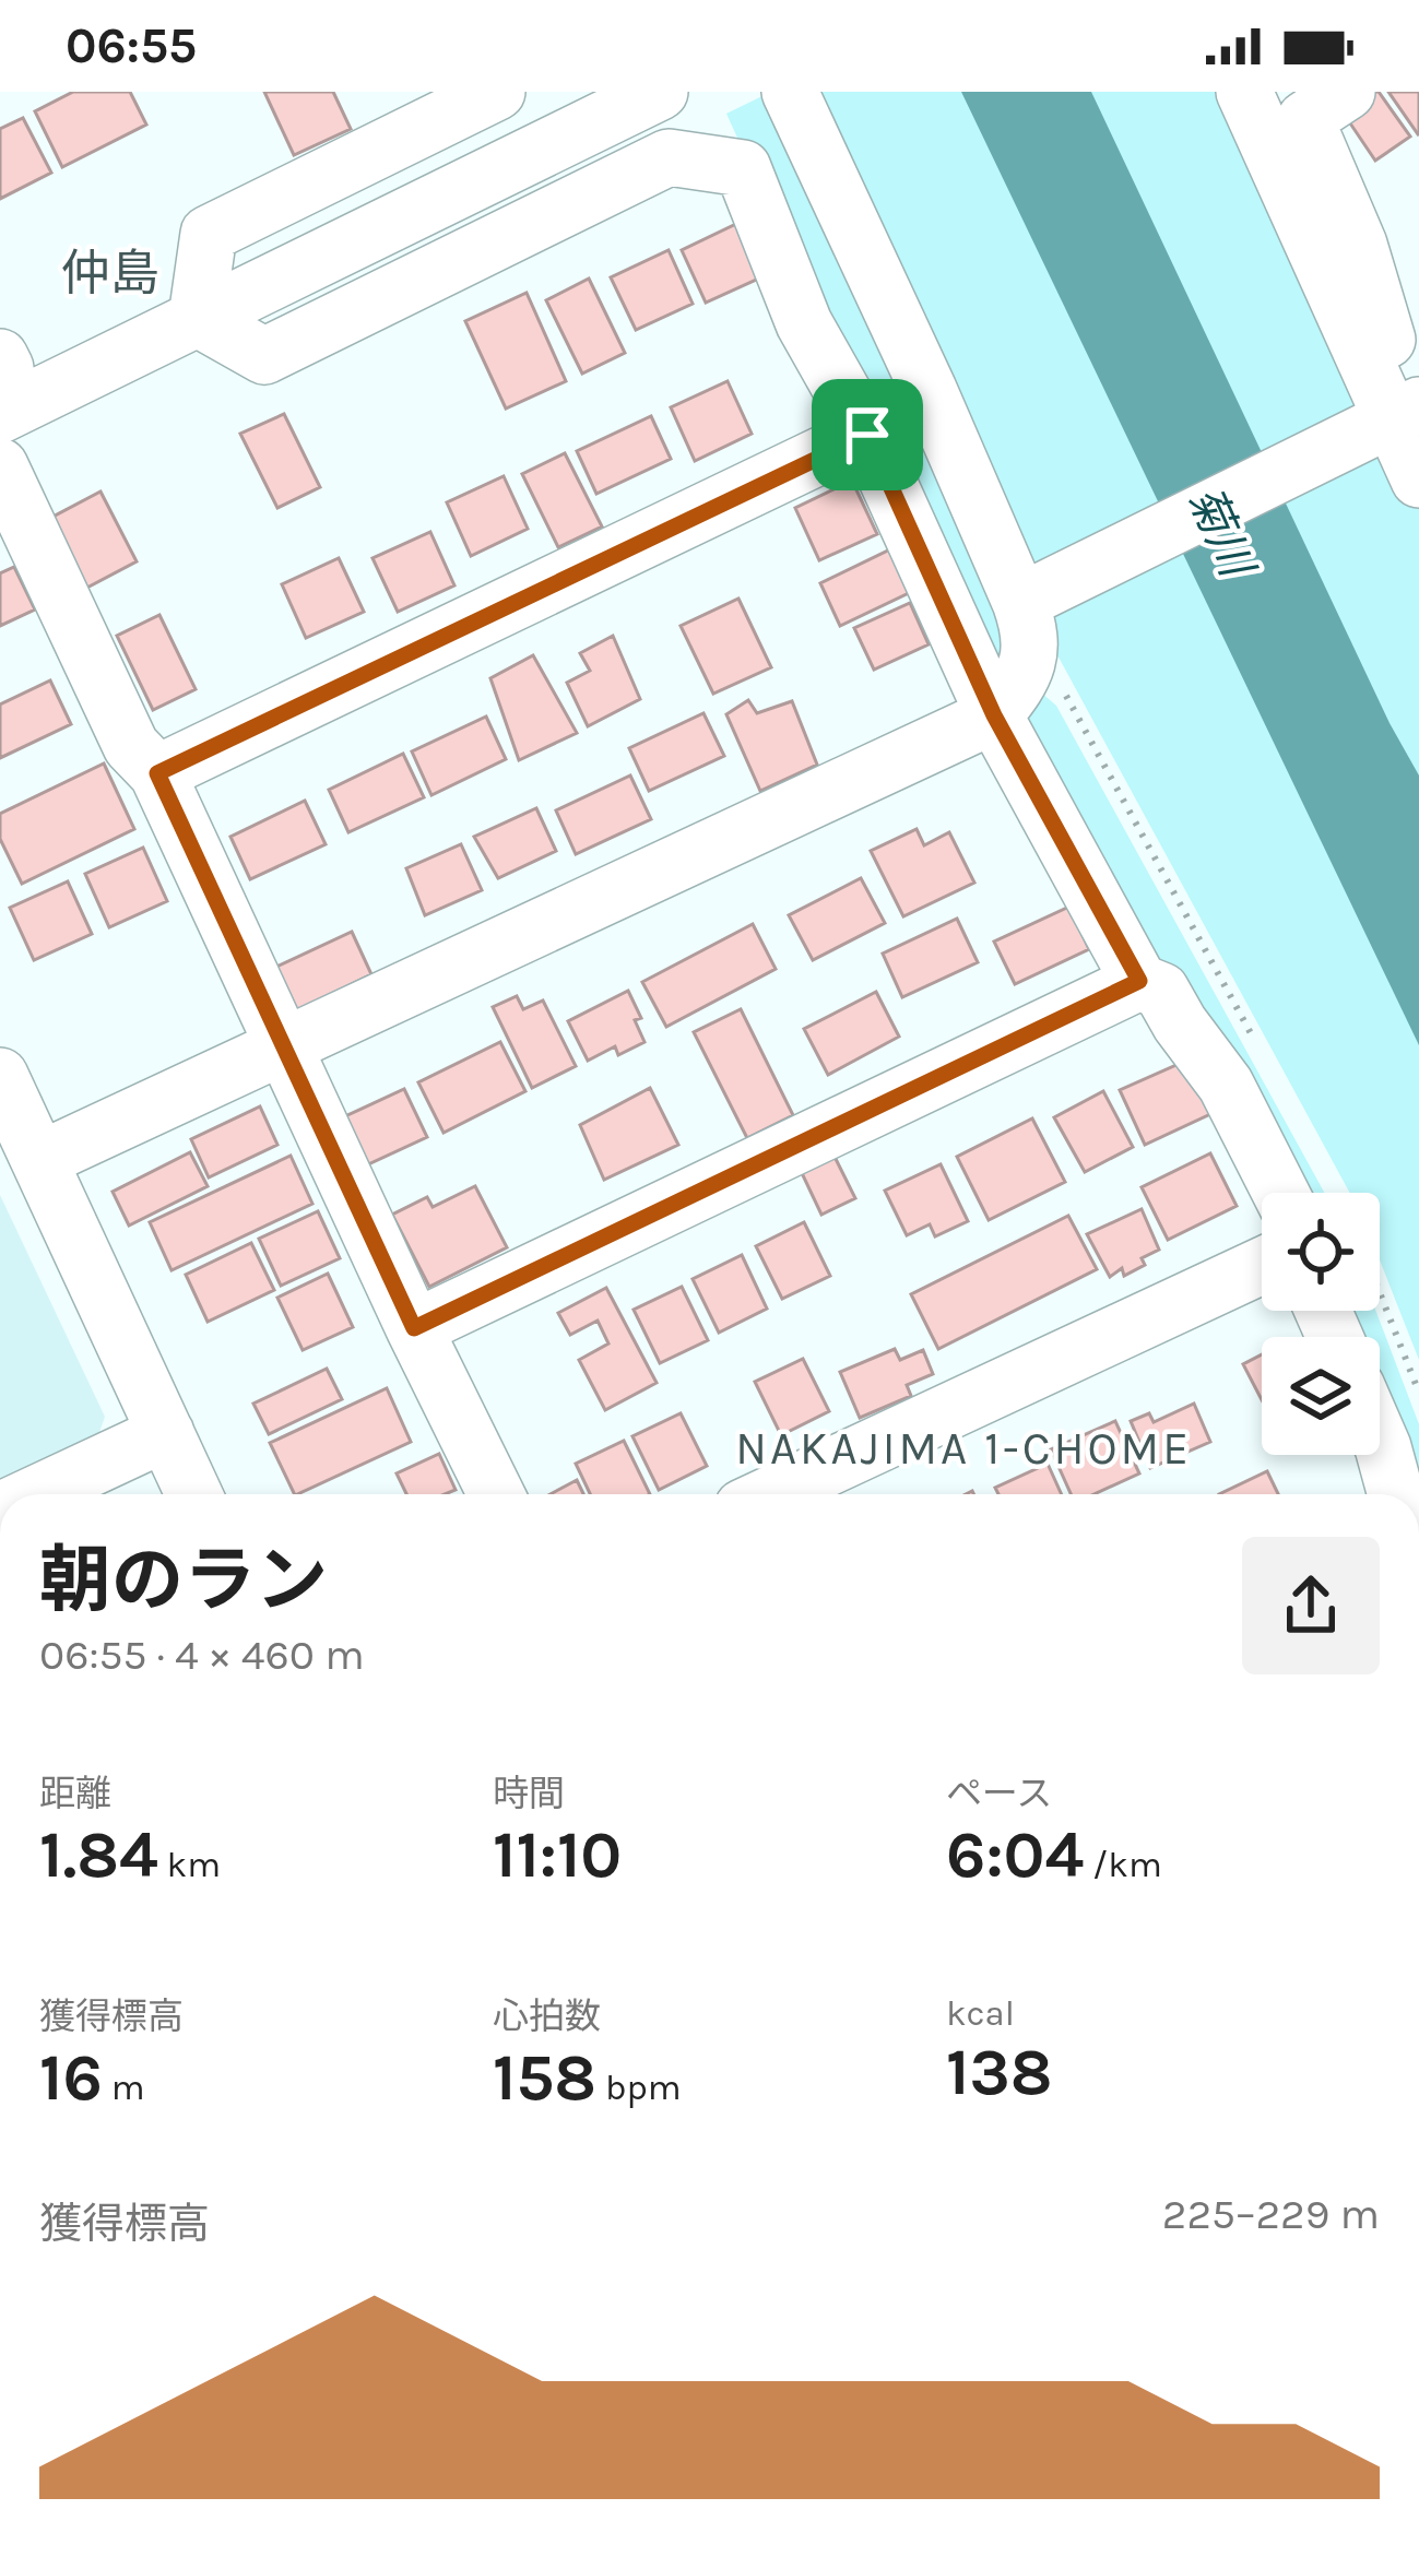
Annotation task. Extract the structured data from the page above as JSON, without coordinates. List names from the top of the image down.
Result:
{
  "districts": ["仲島", "NAKAJIMA 1-CHOME"],
  "water": ["菊川"],
  "page": {
    "status": "06:55",
    "heading": ["朝のラン", "06:55 · 4 × 460 m"],
    "stats": [
      ["距離", "1.84 km"],
      ["時間", "11:10"],
      ["ペース", "6:04 /km"],
      ["獲得標高", "16 m"],
      ["心拍数", "158 bpm"],
      ["kcal", "138"]
    ],
    "chart": ["獲得標高", "225–229 m"]
  }
}
